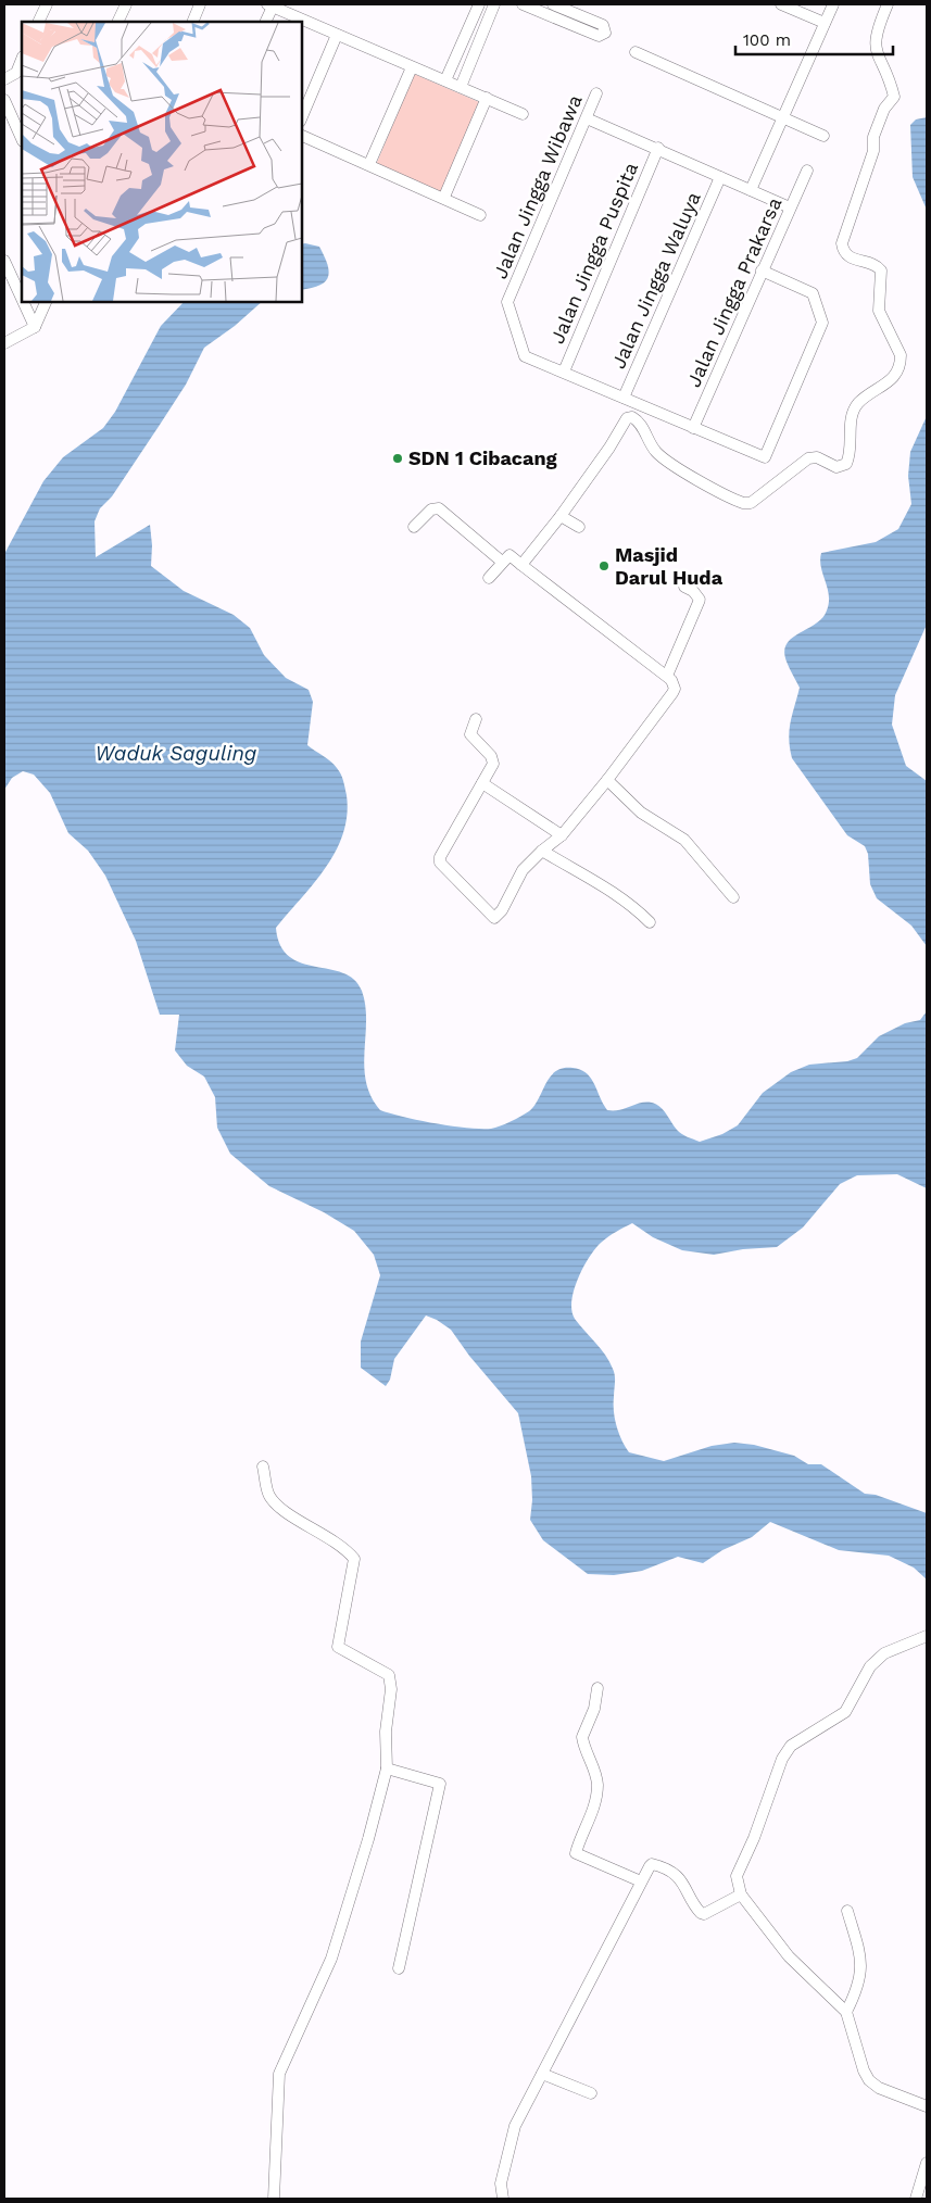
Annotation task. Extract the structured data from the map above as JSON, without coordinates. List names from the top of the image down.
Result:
{
  "streets": {
    "street": [
      "Jalan Jingga Wibawa",
      "Jalan Jingga Puspita",
      "Jalan Jingga Waluya",
      "Jalan Jingga Prakarsa"
    ]
  },
  "crossings": [
    ["Jalan Jingga Wibawa", "Jalan Jingga Puspita"]
  ],
  "water": ["Waduk Saguling"],
  "places": ["SDN 1 Cibacang", "Masjid Darul Huda"],
  "scale_bar": "100 m"
}
